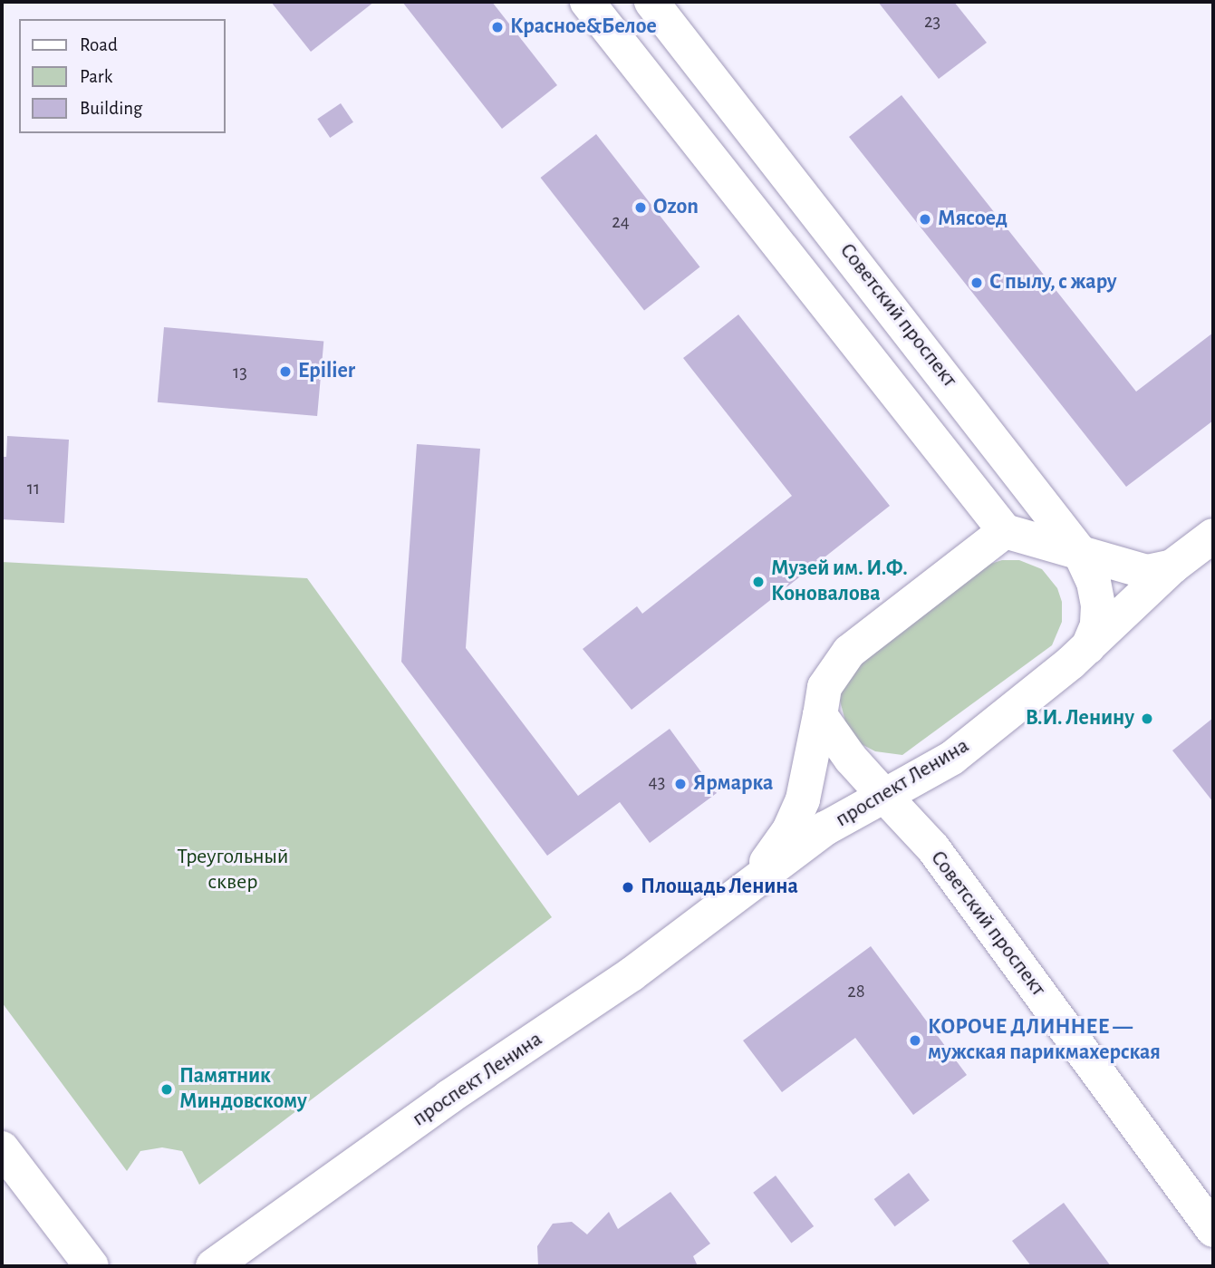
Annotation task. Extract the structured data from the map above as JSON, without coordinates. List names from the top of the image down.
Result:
{
  "streets": {
    "main road": ["Советский проспект", "проспект Ленина"]
  },
  "crossings": [
    ["Советский проспект", "проспект Ленина"]
  ],
  "parks": ["Треугольный сквер"],
  "places": [
    "Красное&Белое",
    "Ozon",
    "Мясоед",
    "С пылу, с жару",
    "Epilier",
    "Музей им. И.Ф. Коновалова",
    "В.И. Ленину",
    "Ярмарка",
    "Площадь Ленина",
    "КОРОЧЕ ДЛИННЕЕ — мужская парикмахерская",
    "Памятник Миндовскому"
  ],
  "house_numbers": [
    "23",
    "24",
    "13",
    "11",
    "43",
    "28"
  ],
  "legend": ["Road", "Park", "Building"]
}
